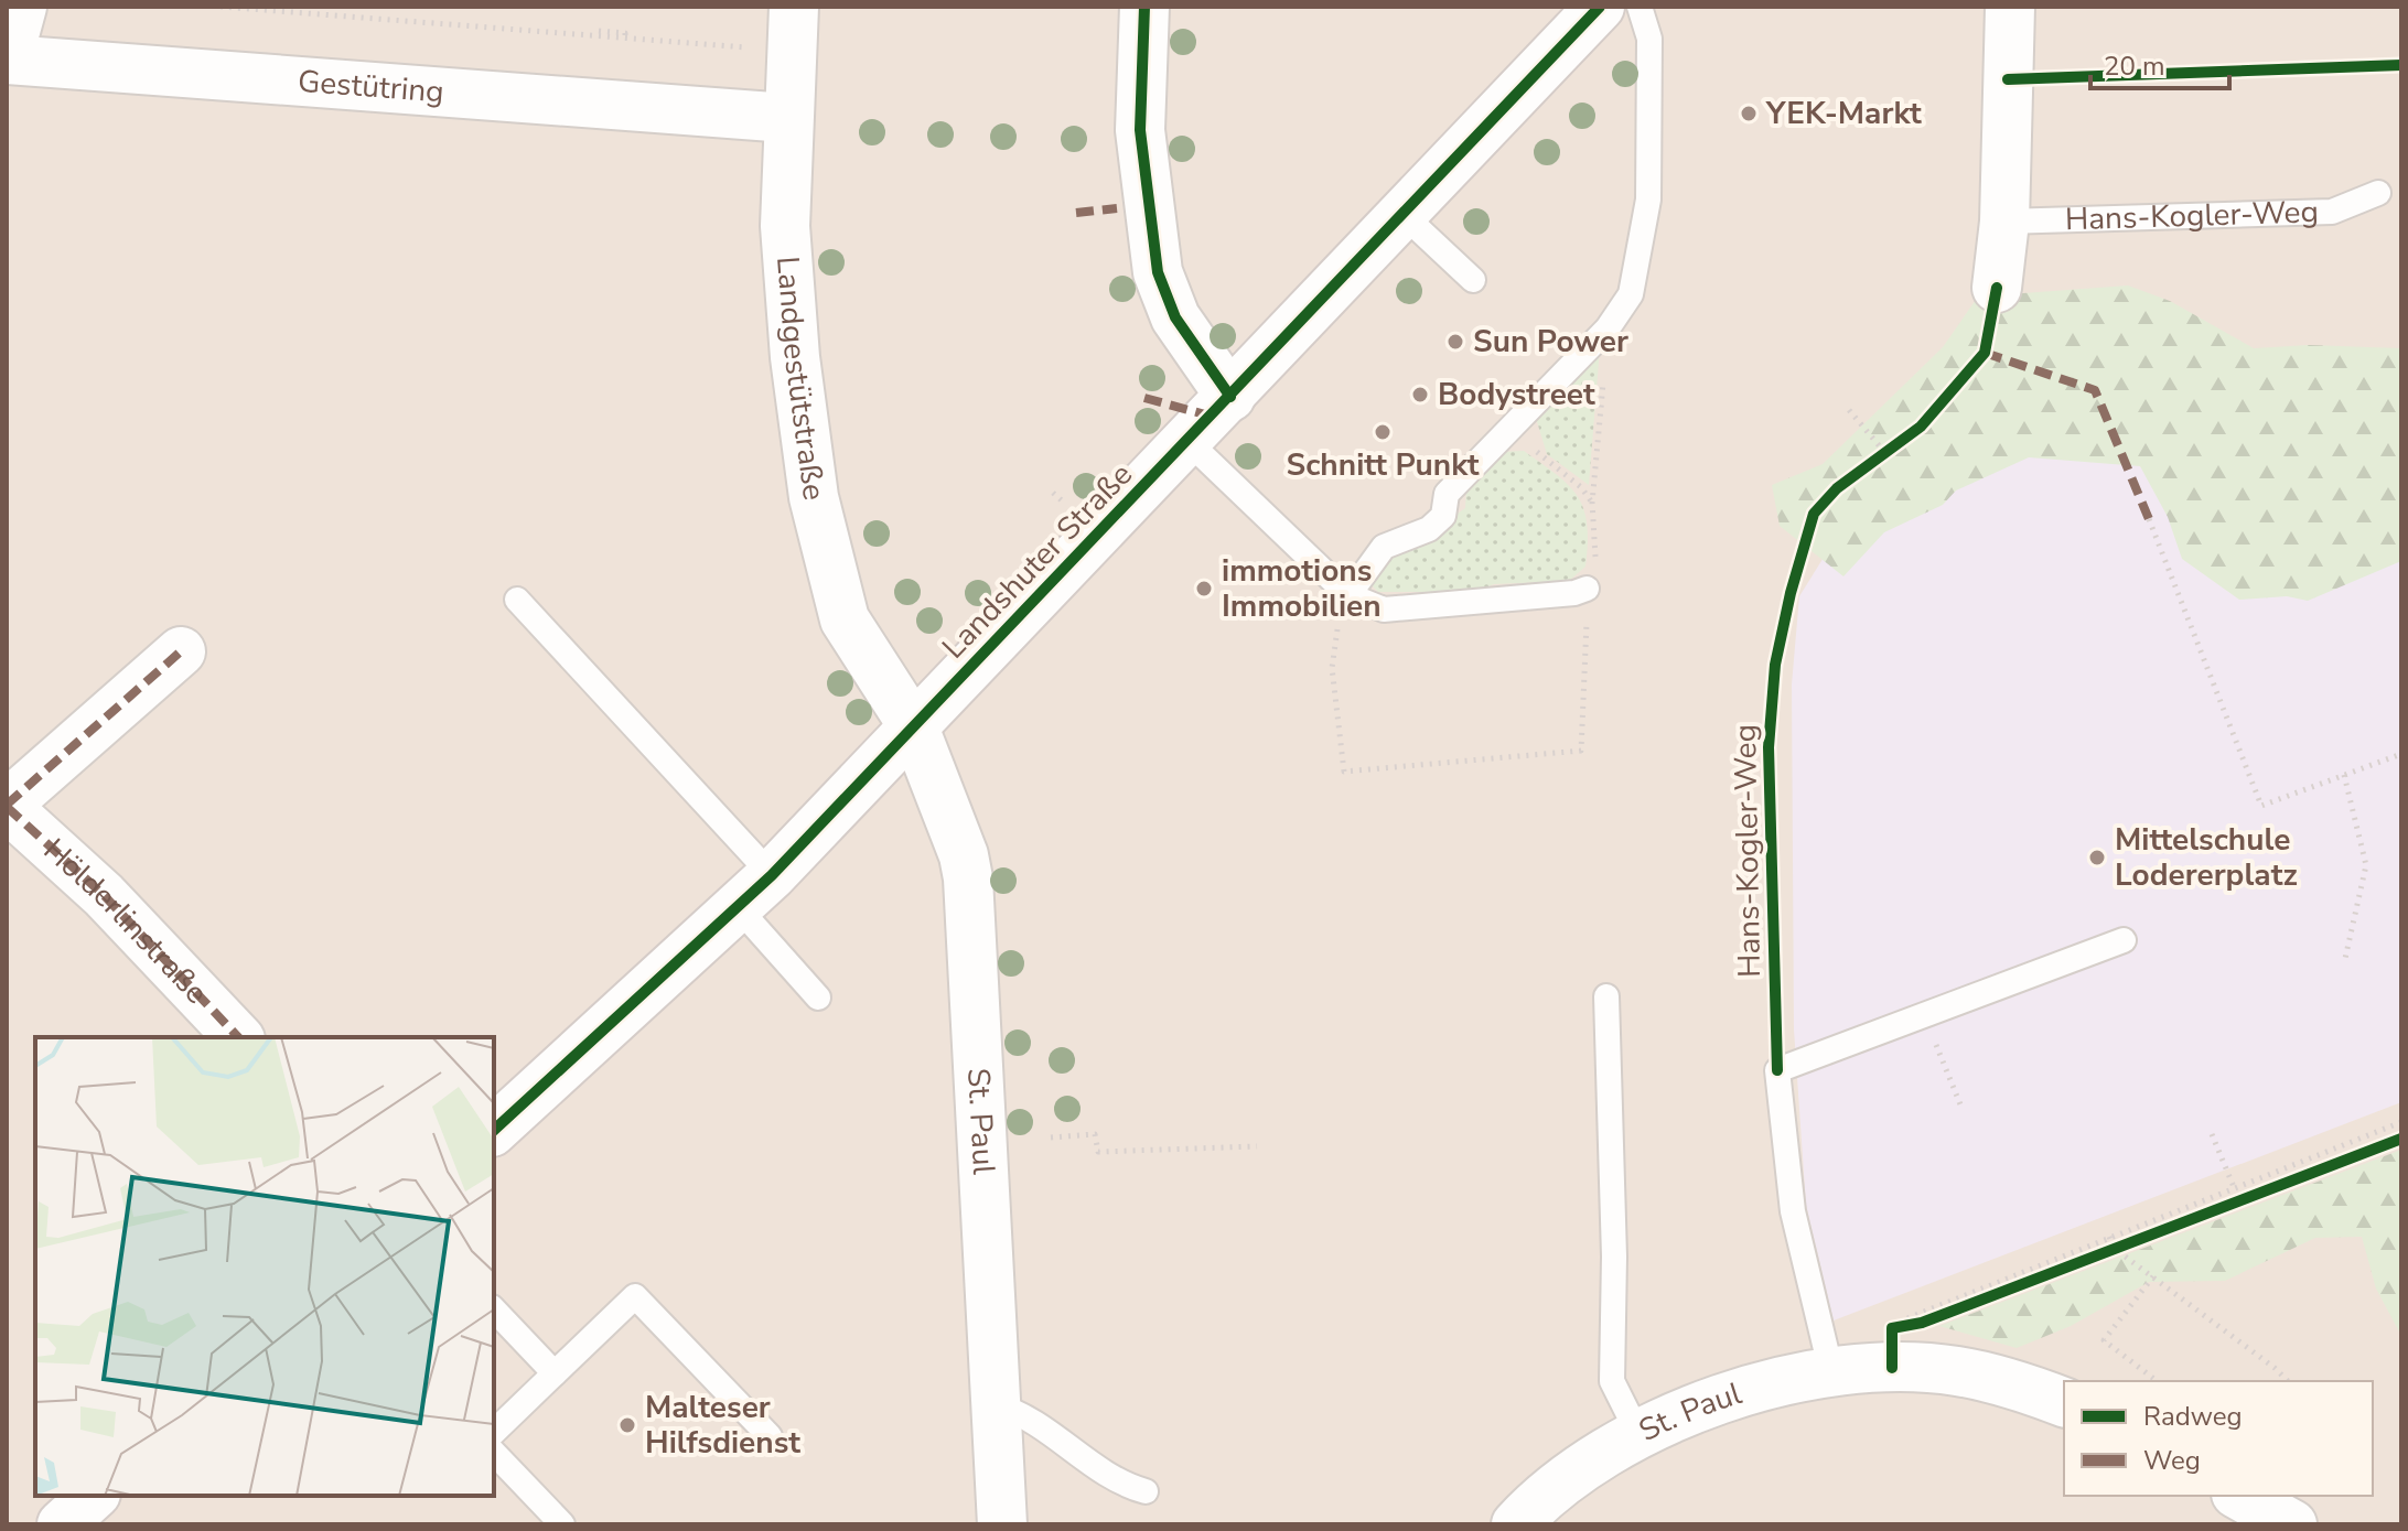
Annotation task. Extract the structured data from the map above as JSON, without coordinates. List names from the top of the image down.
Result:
{
  "streets": {
    "street": [
      "Gestütring",
      "Landgestütstraße",
      "Landshuter Straße",
      "Hölderlinstraße",
      "St. Paul"
    ],
    "lane": ["Hans-Kogler-Weg"]
  },
  "crossings": [
    ["Gestütring", "Landgestütstraße"],
    ["Landgestütstraße", "Landshuter Straße"],
    ["Landgestütstraße", "St. Paul"],
    ["Landshuter Straße", "St. Paul"]
  ],
  "places": [
    "YEK-Markt",
    "Sun Power",
    "Bodystreet",
    "Schnitt Punkt",
    "immotions Immobilien",
    "Mittelschule Lodererplatz",
    "Malteser Hilfsdienst"
  ],
  "legend": ["Radweg", "Weg"],
  "scale_bar": "20 m"
}
